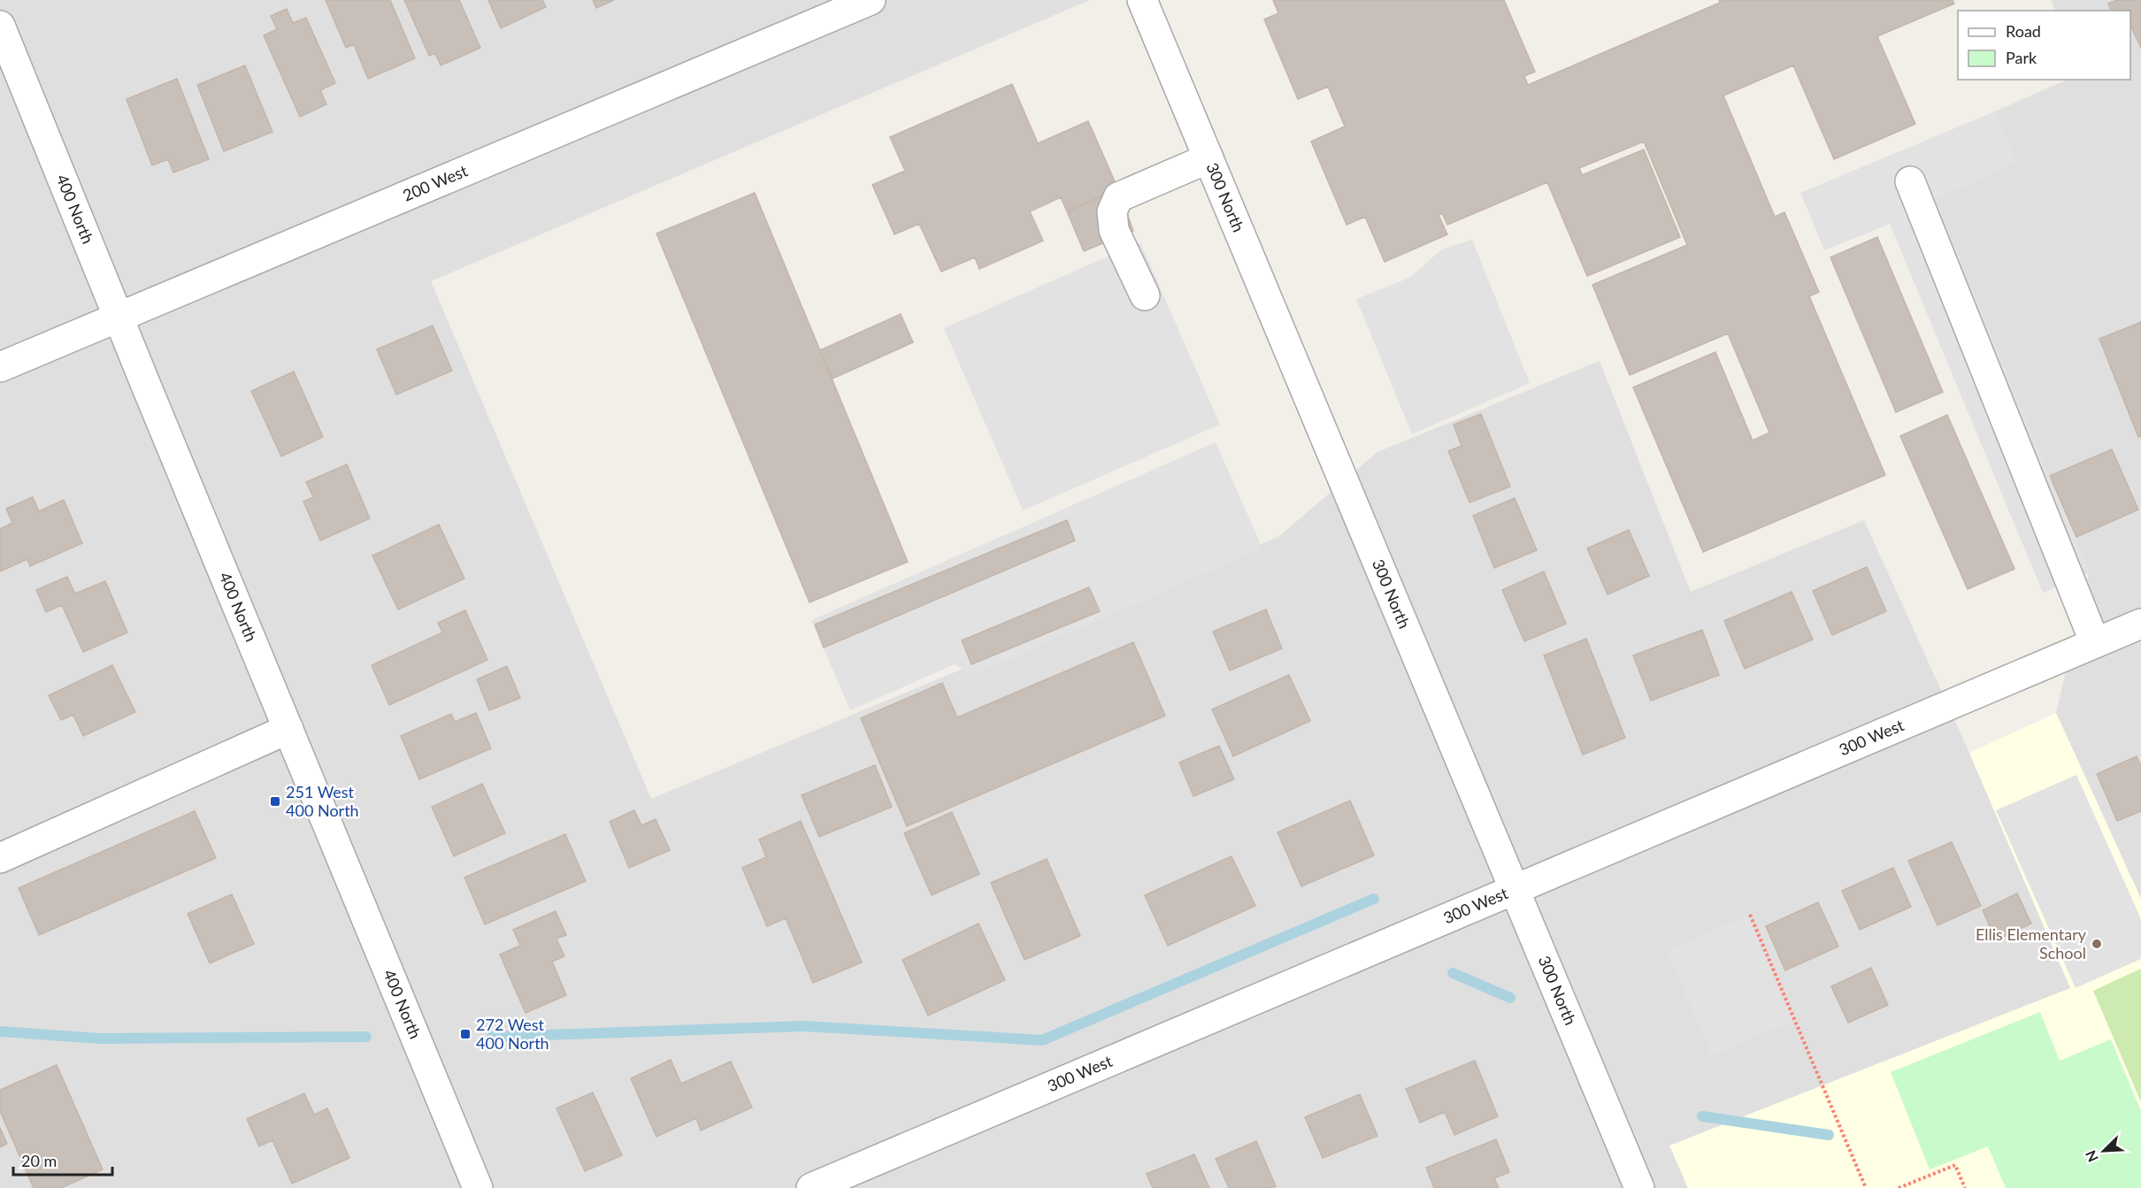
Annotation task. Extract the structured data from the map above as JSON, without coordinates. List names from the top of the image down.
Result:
{
  "streets": {
    "street": [
      "200 West",
      "300 North",
      "400 North",
      "300 West"
    ]
  },
  "crossings": [
    ["200 West", "400 North"],
    ["300 North", "300 West"]
  ],
  "places": {
    "transit": ["251 West 400 North", "272 West 400 North"],
    "other": ["Ellis Elementary School"]
  },
  "legend": ["Road", "Park"],
  "scale_bar": "20 m",
  "north": "bottom left"
}
